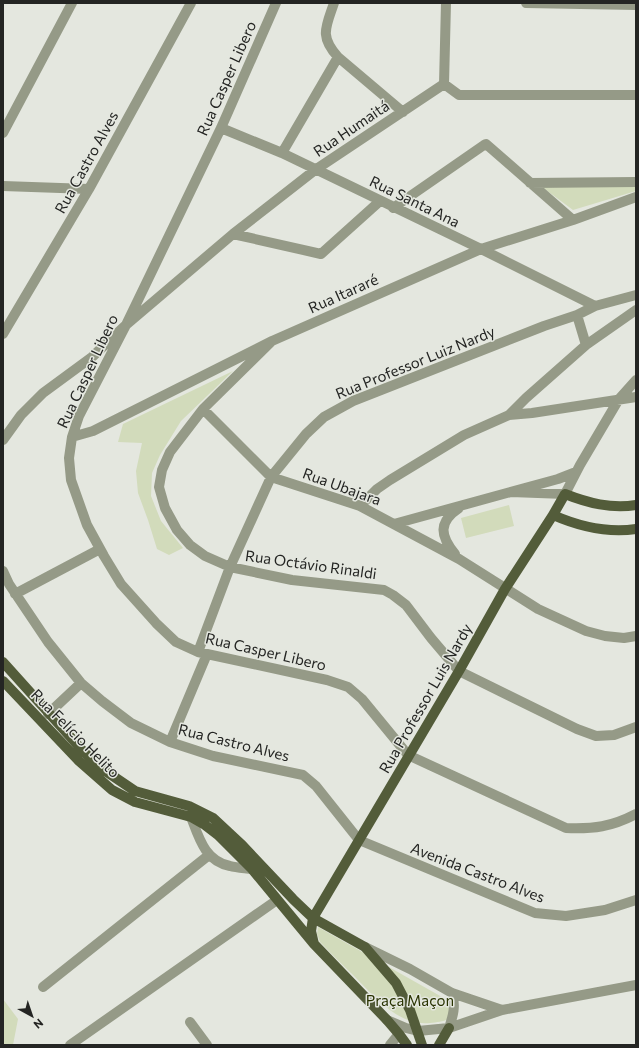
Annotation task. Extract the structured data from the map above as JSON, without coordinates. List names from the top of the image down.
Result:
{
  "streets": {
    "main road": ["Rua Professor Luis Nardy", "Rua Felício Helito"],
    "street": [
      "Rua Casper Libero",
      "Rua Humaitá",
      "Rua Castro Alves",
      "Rua Santa Ana",
      "Rua Itararé",
      "Rua Professor Luiz Nardy",
      "Rua Ubajara",
      "Rua Octávio Rinaldi",
      "Avenida Castro Alves"
    ]
  },
  "crossings": [
    ["Rua Casper Libero", "Rua Humaitá"],
    ["Rua Casper Libero", "Rua Santa Ana"],
    ["Rua Casper Libero", "Rua Itararé"],
    ["Rua Casper Libero", "Rua Professor Luiz Nardy"],
    ["Rua Casper Libero", "Rua Professor Luis Nardy"],
    ["Rua Humaitá", "Rua Santa Ana"],
    ["Rua Castro Alves", "Rua Professor Luiz Nardy"],
    ["Rua Castro Alves", "Rua Professor Luis Nardy"],
    ["Rua Castro Alves", "Avenida Castro Alves"],
    ["Rua Santa Ana", "Rua Itararé"],
    ["Rua Santa Ana", "Rua Professor Luiz Nardy"],
    ["Rua Itararé", "Rua Octávio Rinaldi"],
    ["Rua Professor Luiz Nardy", "Rua Ubajara"],
    ["Rua Professor Luiz Nardy", "Rua Octávio Rinaldi"],
    ["Rua Ubajara", "Rua Octávio Rinaldi"],
    ["Rua Ubajara", "Rua Professor Luis Nardy"],
    ["Rua Octávio Rinaldi", "Rua Professor Luis Nardy"],
    ["Rua Professor Luis Nardy", "Rua Felício Helito"],
    ["Rua Professor Luis Nardy", "Avenida Castro Alves"]
  ],
  "parks": ["Praça Maçon"],
  "north": "bottom right"
}
